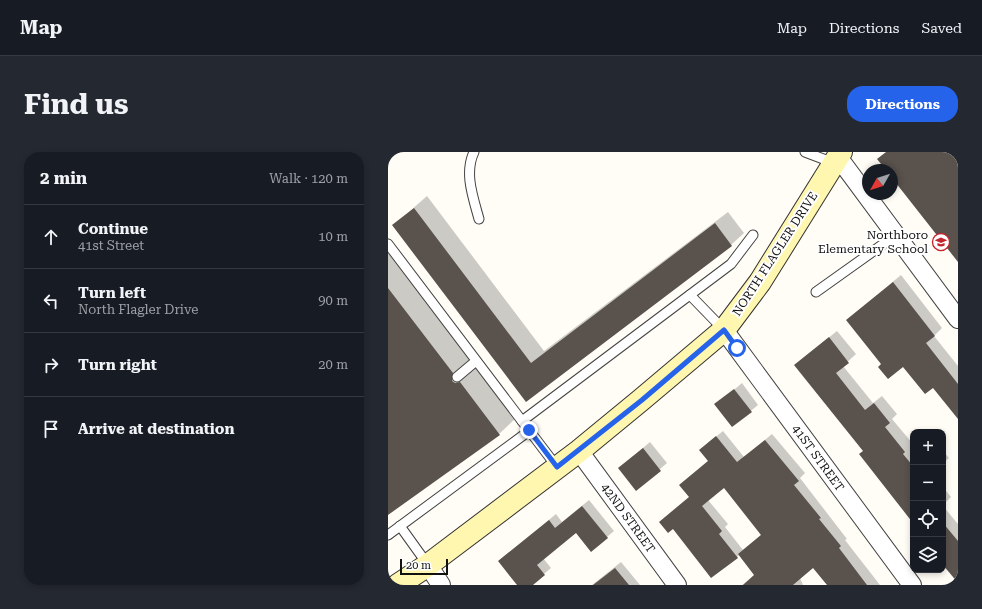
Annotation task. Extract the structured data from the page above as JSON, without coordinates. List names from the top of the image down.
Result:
{
  "streets": {
    "street": ["NORTH FLAGLER DRIVE", "41ST STREET", "42ND STREET"]
  },
  "crossings": [
    ["NORTH FLAGLER DRIVE", "41ST STREET"],
    ["NORTH FLAGLER DRIVE", "42ND STREET"]
  ],
  "places": {
    "school or university": ["Northboro Elementary School"]
  },
  "scale_bar": "20 m",
  "north": "bottom left",
  "page": {
    "header": "Map",
    "nav": ["Map", "Directions", "Saved"],
    "buttons": "Directions",
    "title": "Find us",
    "heading": ["2 min", "Walk · 120 m"],
    "list": [
      ["Continue", "41st Street", "10 m"],
      ["Turn left", "North Flagler Drive", "90 m"],
      ["Turn right", "20 m"],
      "Arrive at destination"
    ],
    "map_buttons": ["+", "−"],
    "scale": "20 m"
  }
}
